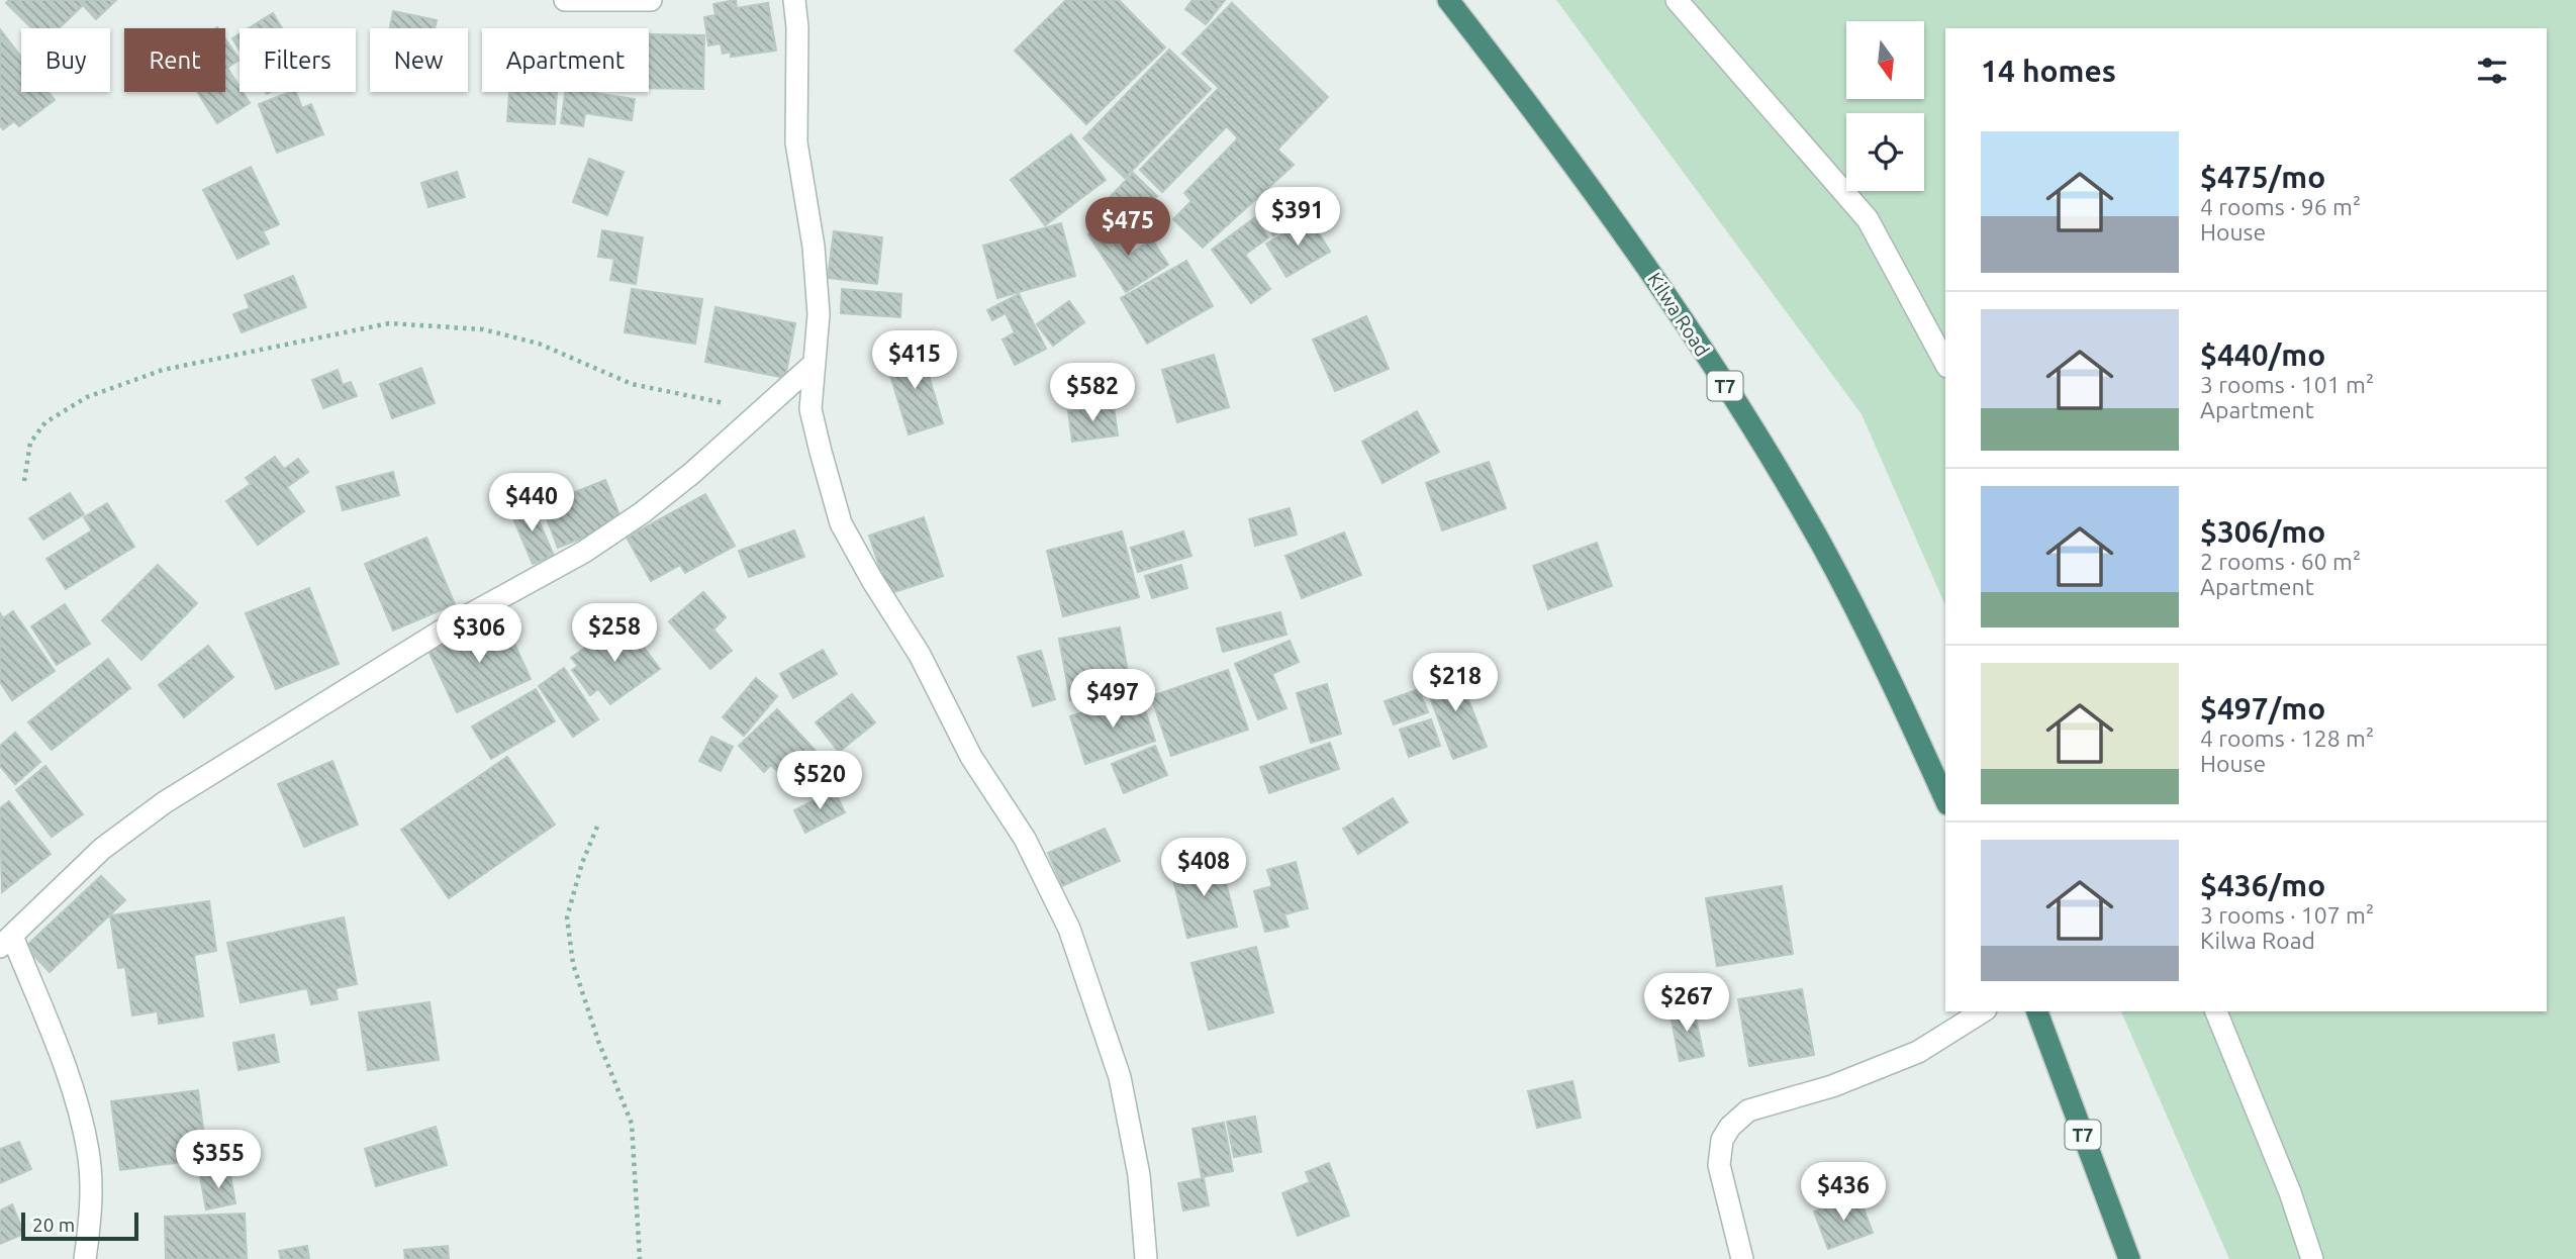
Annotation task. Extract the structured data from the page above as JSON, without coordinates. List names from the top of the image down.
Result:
{
  "streets": {
    "highway": ["Kilwa Road", "T7"]
  },
  "scale_bar": "20 m",
  "north": "bottom",
  "page": {
    "chip": [
      "Buy",
      "Rent",
      "Filters",
      "New",
      "Apartment"
    ],
    "heading": "14 homes",
    "list": [
      {
        "name": "$475/mo",
        "note": "4 rooms · 96 m² · House"
      },
      {
        "name": "$440/mo",
        "note": "3 rooms · 101 m² · Apartment"
      },
      {
        "name": "$306/mo",
        "note": "2 rooms · 60 m² · Apartment"
      },
      {
        "name": "$497/mo",
        "note": "4 rooms · 128 m² · House"
      },
      {
        "name": "$436/mo",
        "note": "3 rooms · 107 m² · Kilwa Road"
      }
    ],
    "price": [
      "$391",
      "$475",
      "$415",
      "$582",
      "$440",
      "$258",
      "$306",
      "$218",
      "$497",
      "$520",
      "$408",
      "$267",
      "$355",
      "$436"
    ],
    "scale": "20 m"
  }
}
